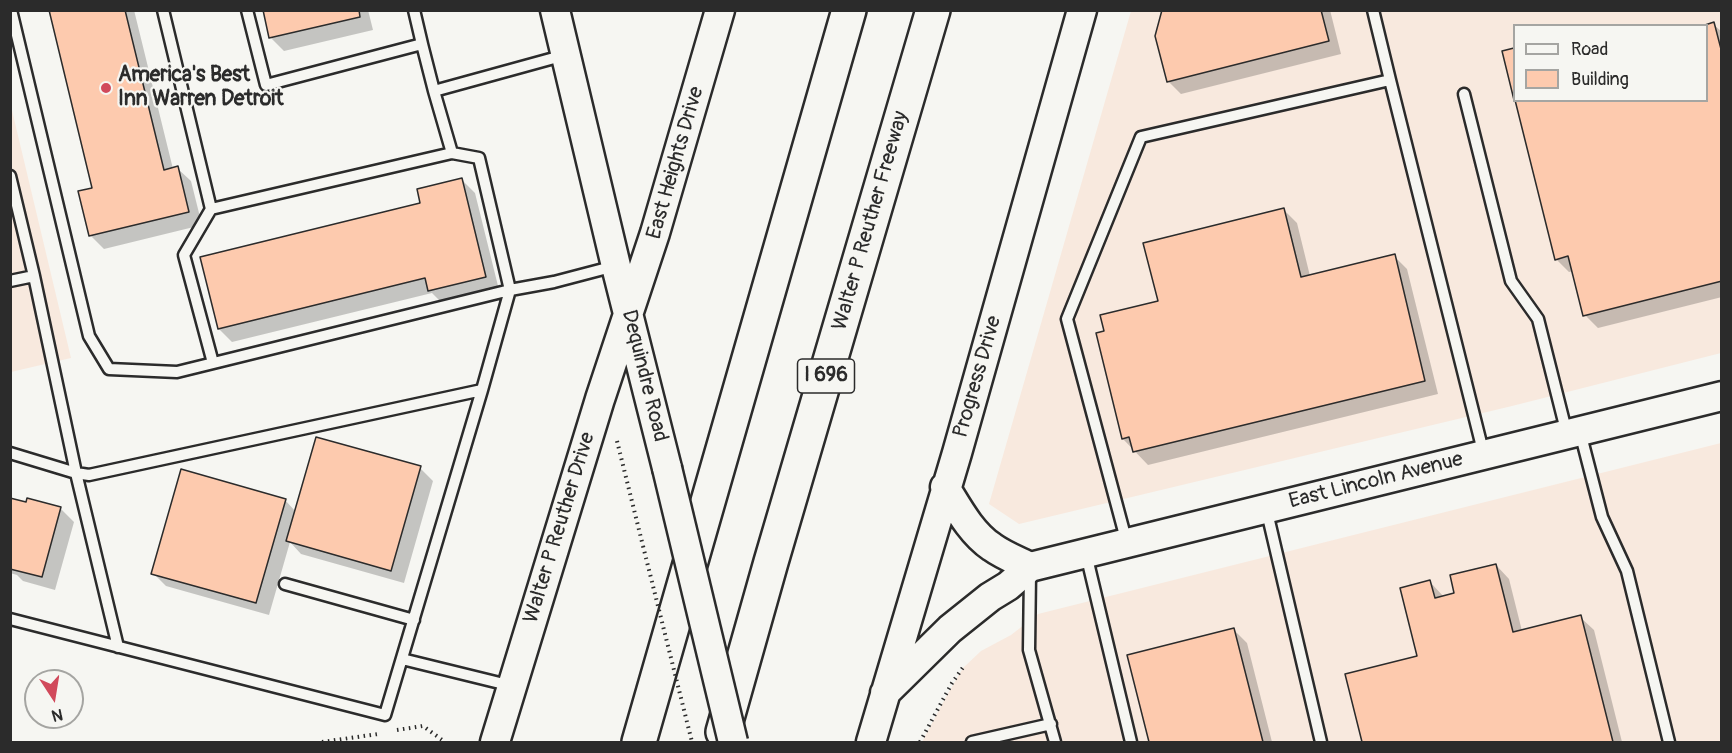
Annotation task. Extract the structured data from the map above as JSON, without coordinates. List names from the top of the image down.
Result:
{
  "streets": {
    "highway": ["Walter P Reuther Freeway", "I 696"],
    "main road": [
      "East Heights Drive",
      "Dequindre Road",
      "Progress Drive",
      "East Lincoln Avenue",
      "Walter P Reuther Drive"
    ]
  },
  "crossings": [
    ["East Heights Drive", "Dequindre Road"],
    ["East Heights Drive", "Walter P Reuther Drive"],
    ["Dequindre Road", "Walter P Reuther Drive"],
    ["Progress Drive", "East Lincoln Avenue"]
  ],
  "places": ["America's Best Inn Warren Detroit"],
  "legend": ["Road", "Building"],
  "north": "bottom"
}
